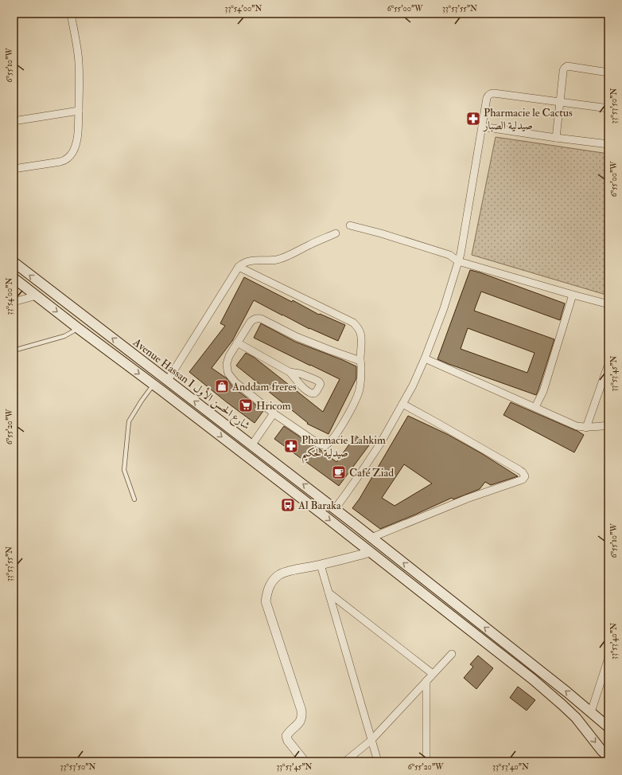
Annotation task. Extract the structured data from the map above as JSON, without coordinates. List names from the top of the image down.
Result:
{
  "streets": {
    "main road": ["Avenue Hassan I شارع الحسن الأول"]
  },
  "places": {
    "pharmacy": ["Pharmacie le Cactus صيدلية الصبار", "Pharmacie Lahkim صيدلية لحكيم"],
    "shop": ["Anddam freres"],
    "supermarket": ["Hricom"],
    "cafe": ["Café Ziad"],
    "bus stop": ["Al Baraka"]
  },
  "coordinates": [
    "33°54'00\"N",
    "6°55'00\"W",
    "33°53'55\"N",
    "6°55'10\"W",
    "33°53'50\"N",
    "33°53'45\"N",
    "6°55'20\"W",
    "33°53'40\"N"
  ]
}
